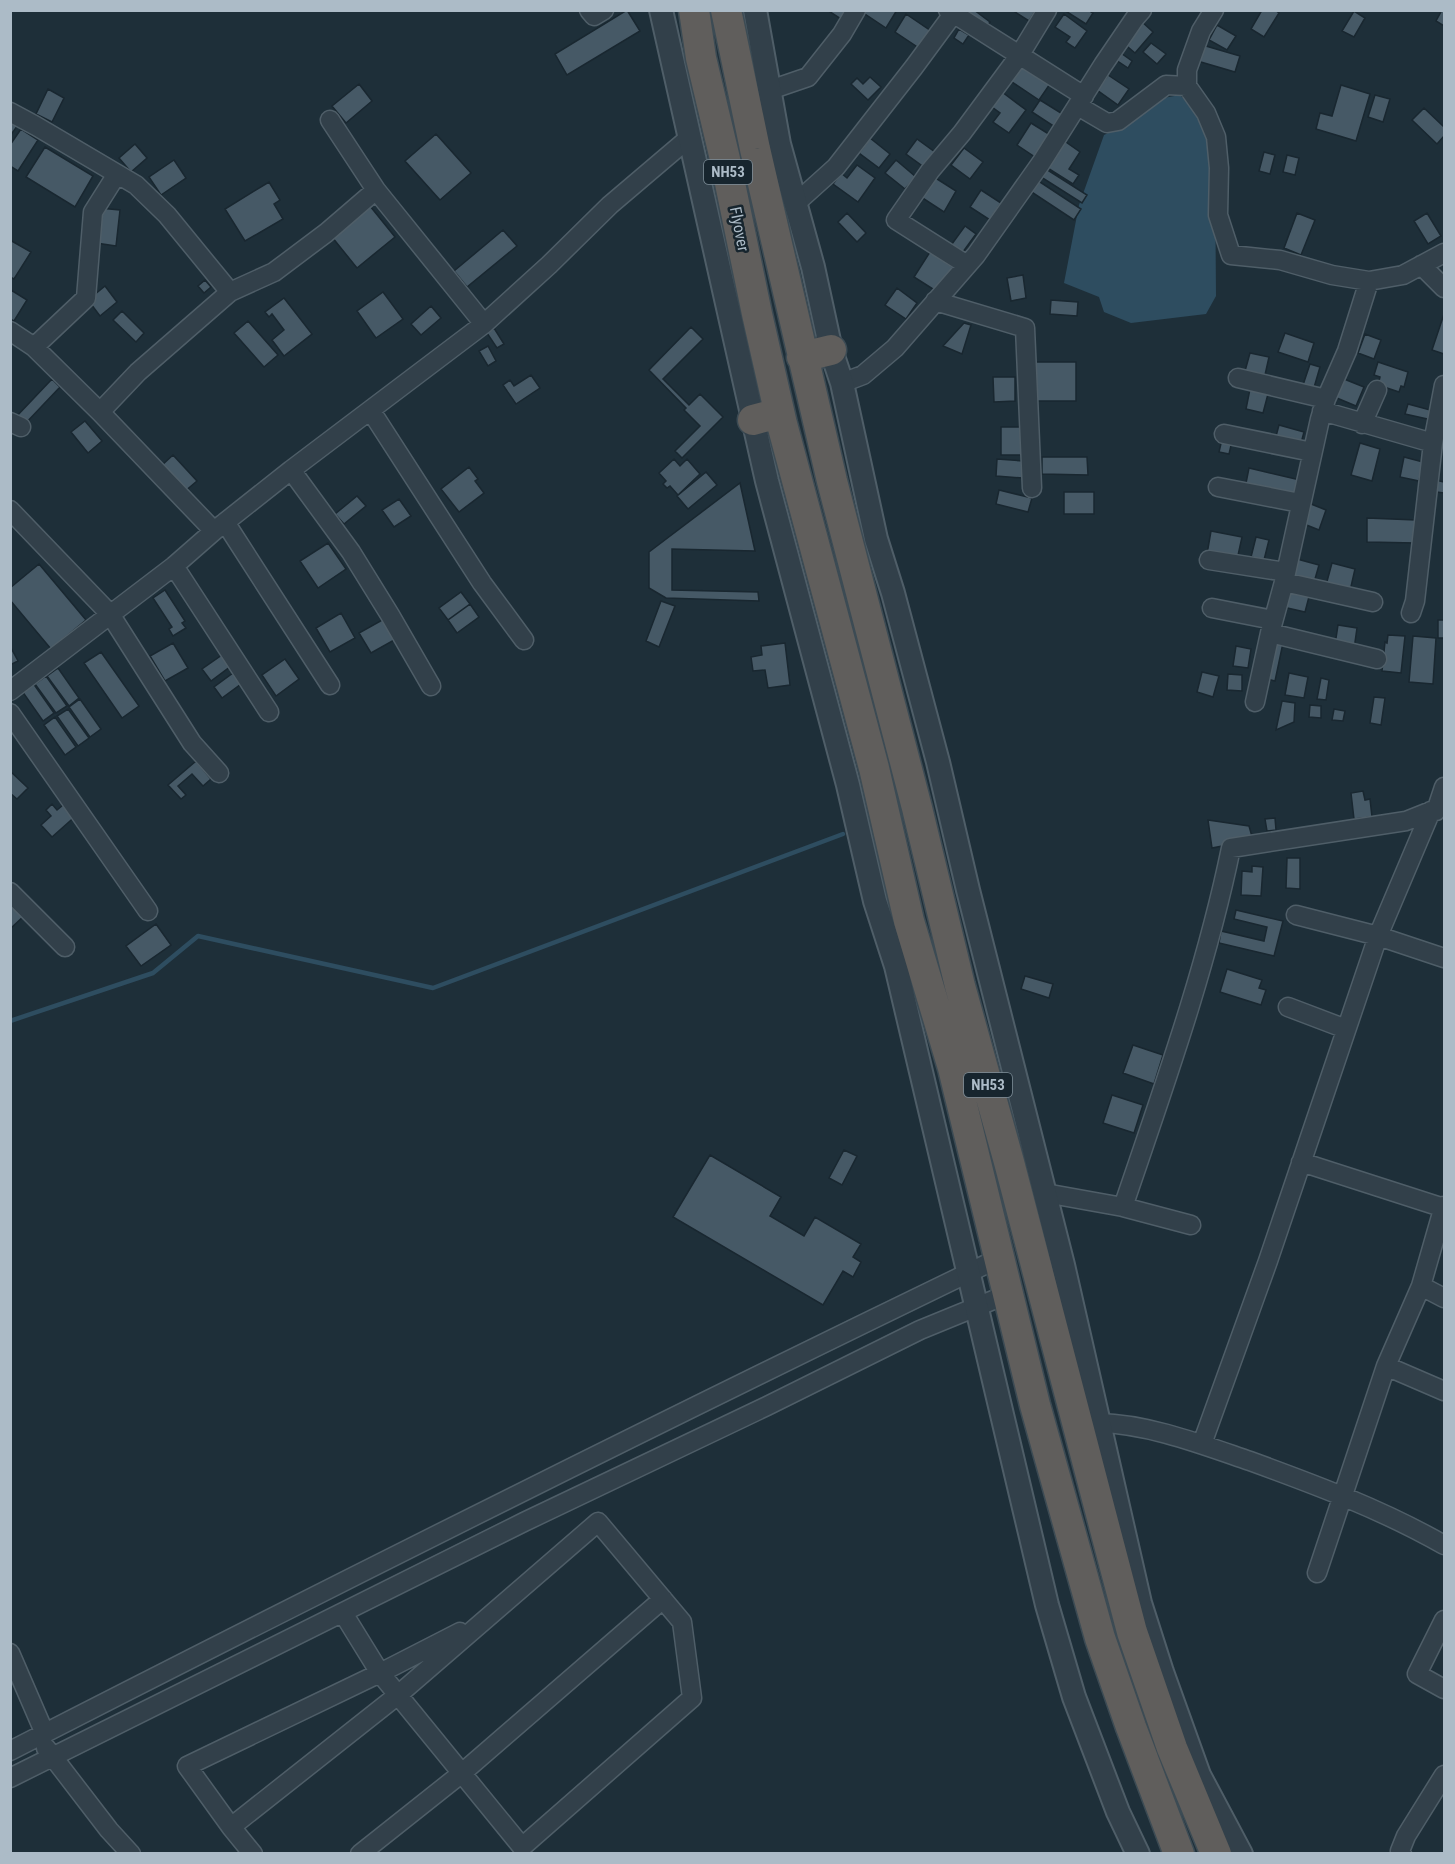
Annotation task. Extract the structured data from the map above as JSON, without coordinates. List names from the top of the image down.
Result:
{
  "streets": {
    "highway": ["NH53", "Flyover"]
  },
  "crossings": [
    ["NH53", "Flyover"]
  ]
}
